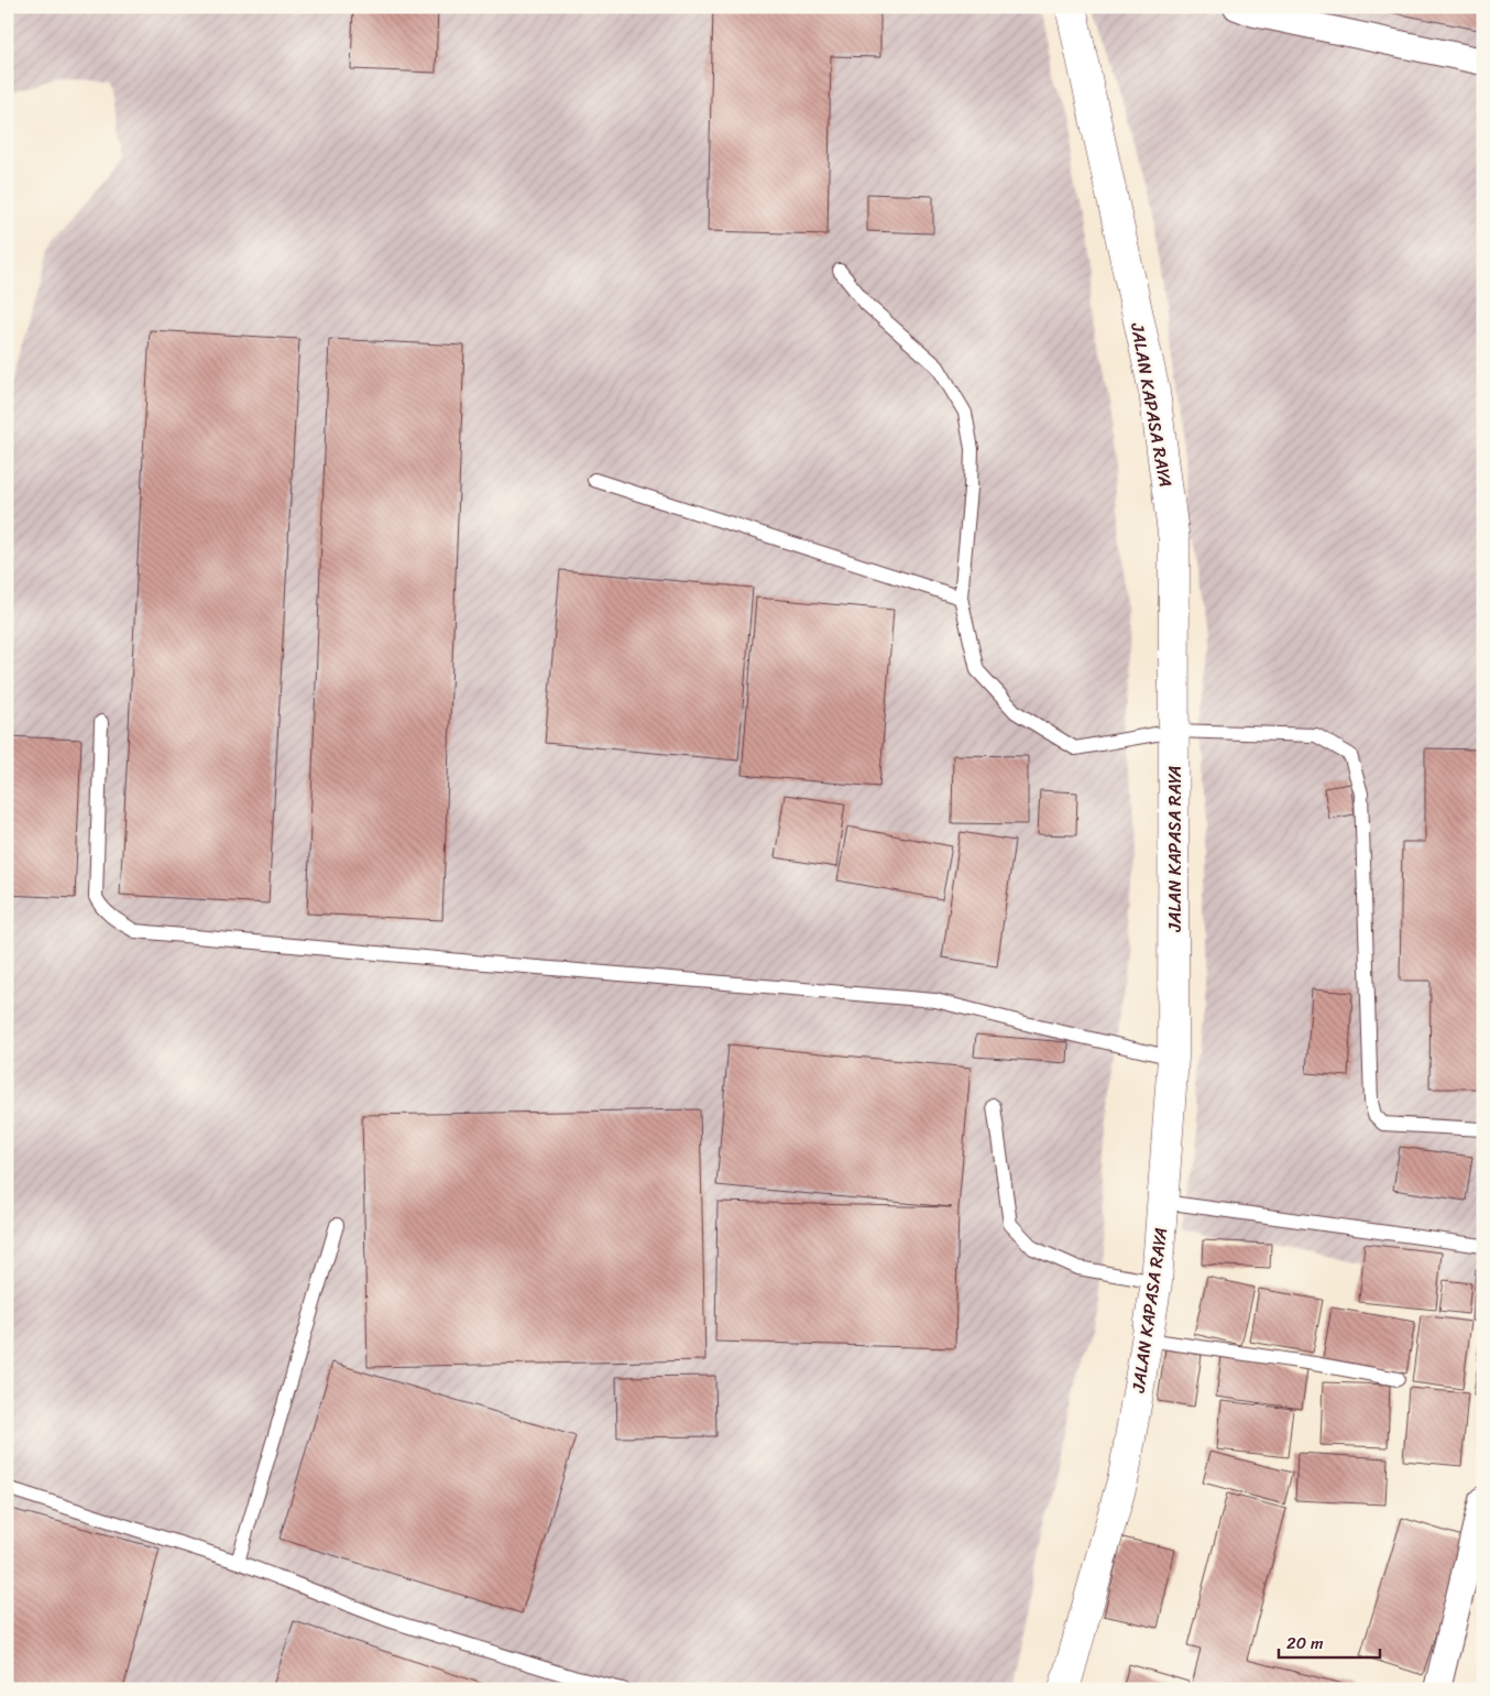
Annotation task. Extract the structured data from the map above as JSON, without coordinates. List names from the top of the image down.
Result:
{
  "streets": {
    "main road": ["JALAN KAPASA RAYA"]
  },
  "scale_bar": "20 m"
}
